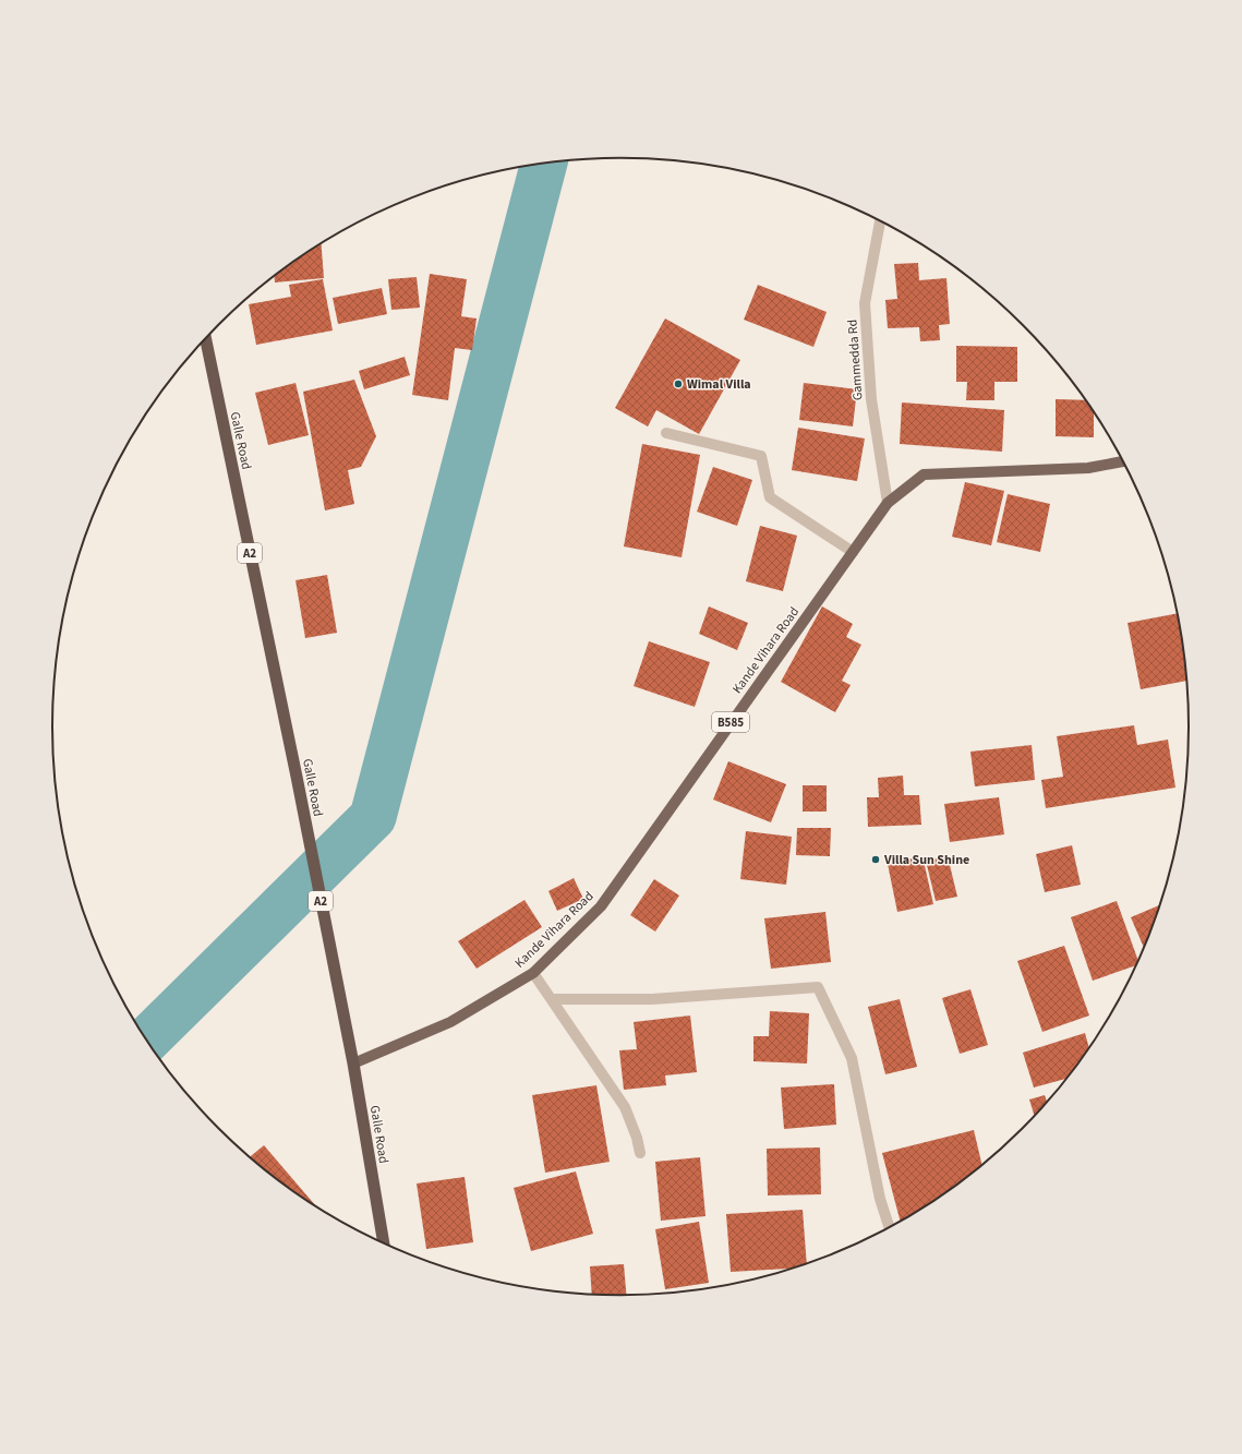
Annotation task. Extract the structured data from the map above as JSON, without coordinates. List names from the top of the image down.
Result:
{
  "streets": {
    "highway": ["Galle Road", "A2"],
    "main road": ["Kande Vihara Road", "B585"],
    "street": ["Gammedda Rd"]
  },
  "crossings": [
    ["Gammedda Rd", "Kande Vihara Road"],
    ["Galle Road", "Kande Vihara Road"]
  ],
  "places": ["Wimal Villa", "Villa Sun Shine"]
}
